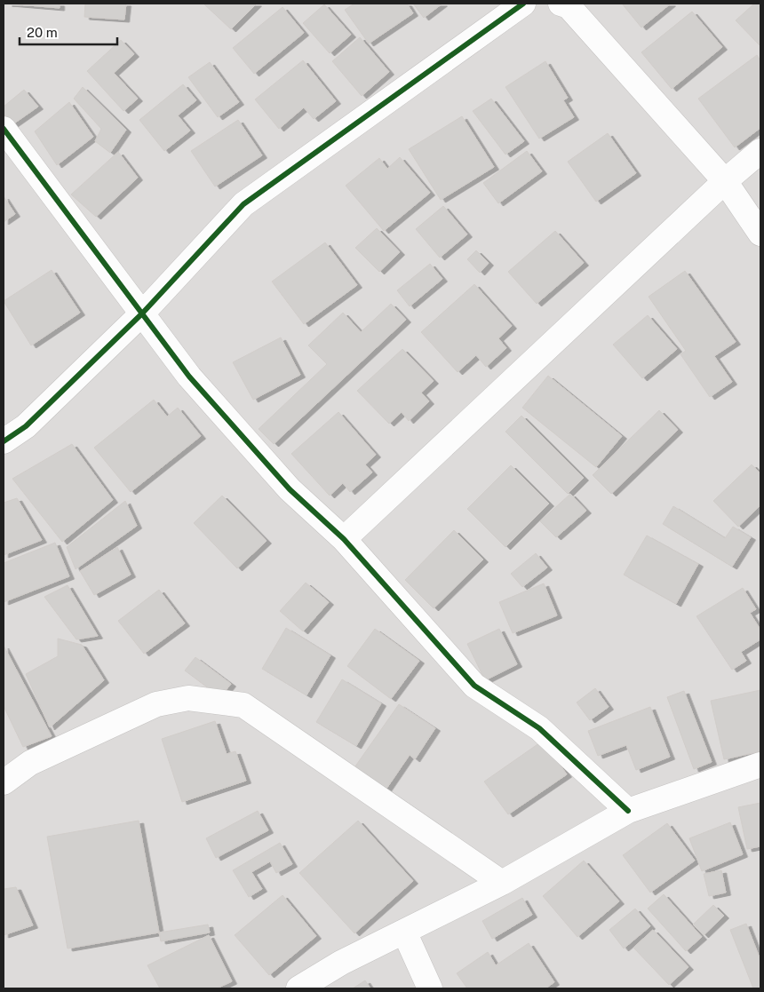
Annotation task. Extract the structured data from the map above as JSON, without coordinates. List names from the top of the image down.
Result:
{
  "scale_bar": "20 m"
}
